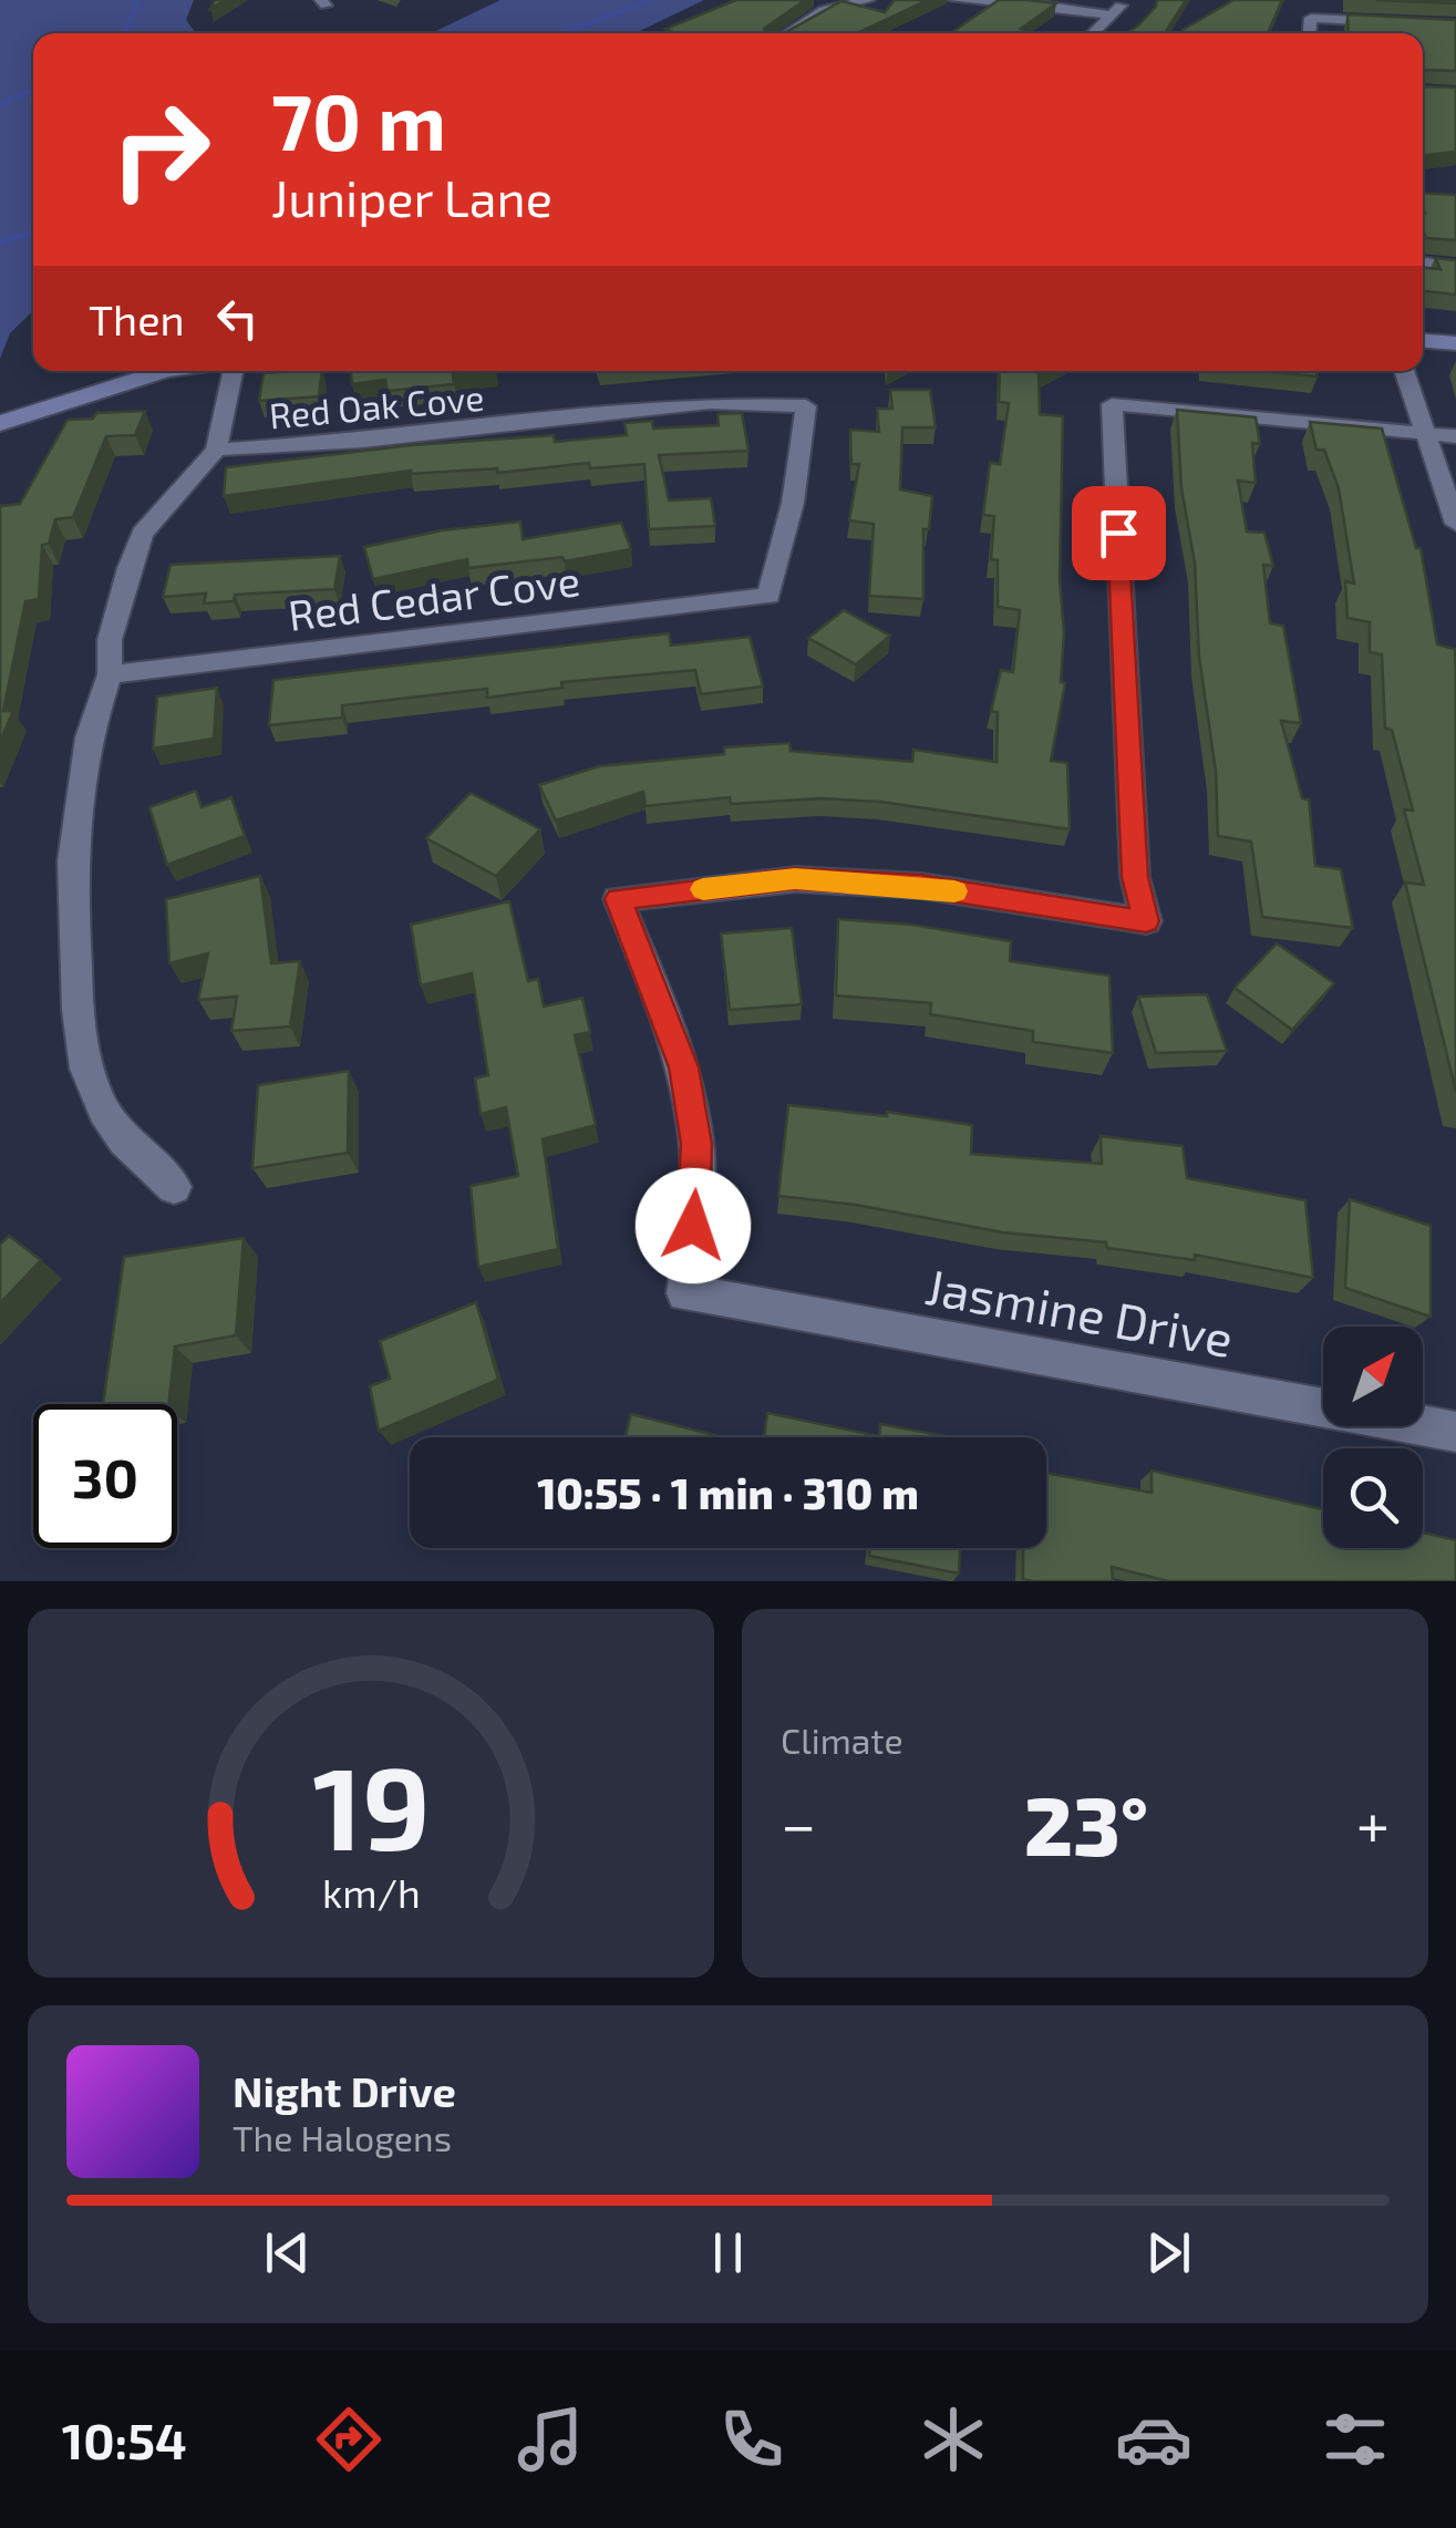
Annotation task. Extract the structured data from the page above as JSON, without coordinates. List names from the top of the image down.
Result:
{
  "streets": {
    "street": ["Red Oak Cove", "Red Cedar Cove", "Jasmine Drive"]
  },
  "crossings": [
    ["Red Oak Cove", "Red Cedar Cove"]
  ],
  "north": "top right",
  "page": {
    "turn": ["70 m", "Juniper Lane"],
    "then": "Then",
    "limit": "30",
    "trip": "10:55 · 1 min · 310 m",
    "tile": "Climate",
    "heat": ["−", "23°", "+"],
    "song": ["Night Drive", "The Halogens"],
    "tabs": "10:54",
    "gauge": ["19", "km/h"]
  }
}
